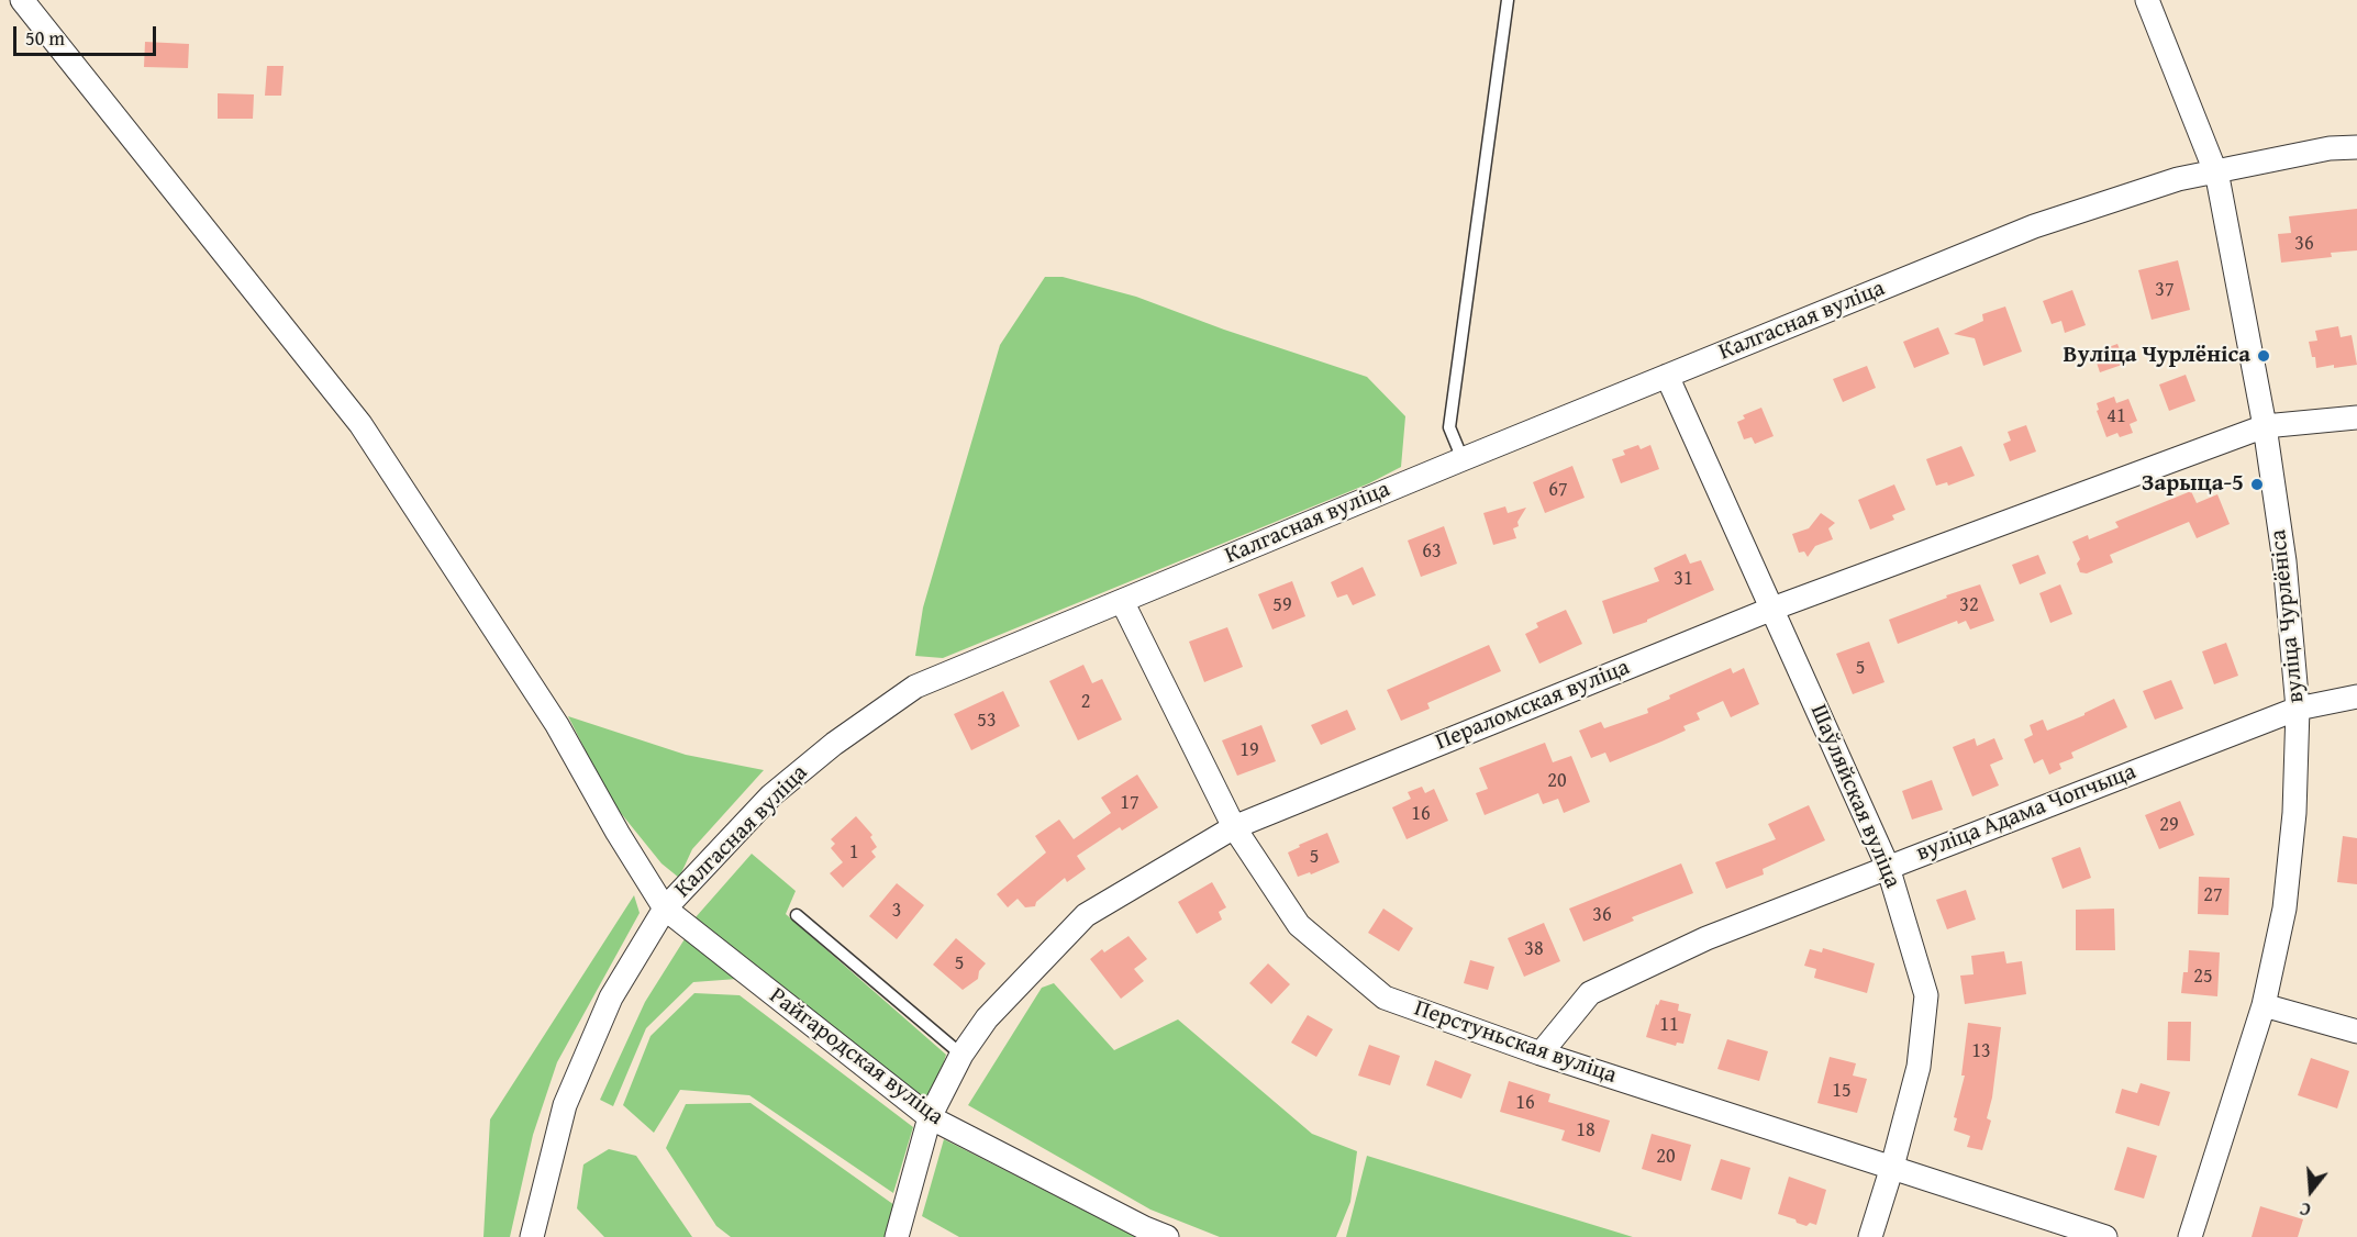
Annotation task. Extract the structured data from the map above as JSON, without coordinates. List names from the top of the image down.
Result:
{
  "streets": {
    "street": [
      "Калгасная вуліца",
      "вуліца Чурлёніса",
      "Пераломская вуліца",
      "Шаўляйская вуліца",
      "вуліца Адама Чопчыца",
      "Перстуньская вуліца",
      "Райгародская вуліца"
    ]
  },
  "crossings": [
    ["Калгасная вуліца", "вуліца Чурлёніса"],
    ["Калгасная вуліца", "Шаўляйская вуліца"],
    ["Калгасная вуліца", "Перстуньская вуліца"],
    ["Калгасная вуліца", "Райгародская вуліца"],
    ["вуліца Чурлёніса", "Пераломская вуліца"],
    ["вуліца Чурлёніса", "вуліца Адама Чопчыца"],
    ["Пераломская вуліца", "Шаўляйская вуліца"],
    ["Пераломская вуліца", "Перстуньская вуліца"],
    ["Пераломская вуліца", "Райгародская вуліца"],
    ["Шаўляйская вуліца", "вуліца Адама Чопчыца"],
    ["Шаўляйская вуліца", "Перстуньская вуліца"],
    ["вуліца Адама Чопчыца", "Перстуньская вуліца"]
  ],
  "places": ["Вуліца Чурлёніса", "Зарыца-5"],
  "house_numbers": [
    "36",
    "37",
    "41",
    "67",
    "63",
    "31",
    "59",
    "32",
    "5",
    "2",
    "53",
    "19",
    "20",
    "17",
    "16",
    "29",
    "1",
    "5",
    "27",
    "3",
    "36",
    "38",
    "5",
    "25",
    "11",
    "13",
    "15",
    "16",
    "18",
    "20"
  ],
  "scale_bar": "50 m",
  "north": "bottom"
}
